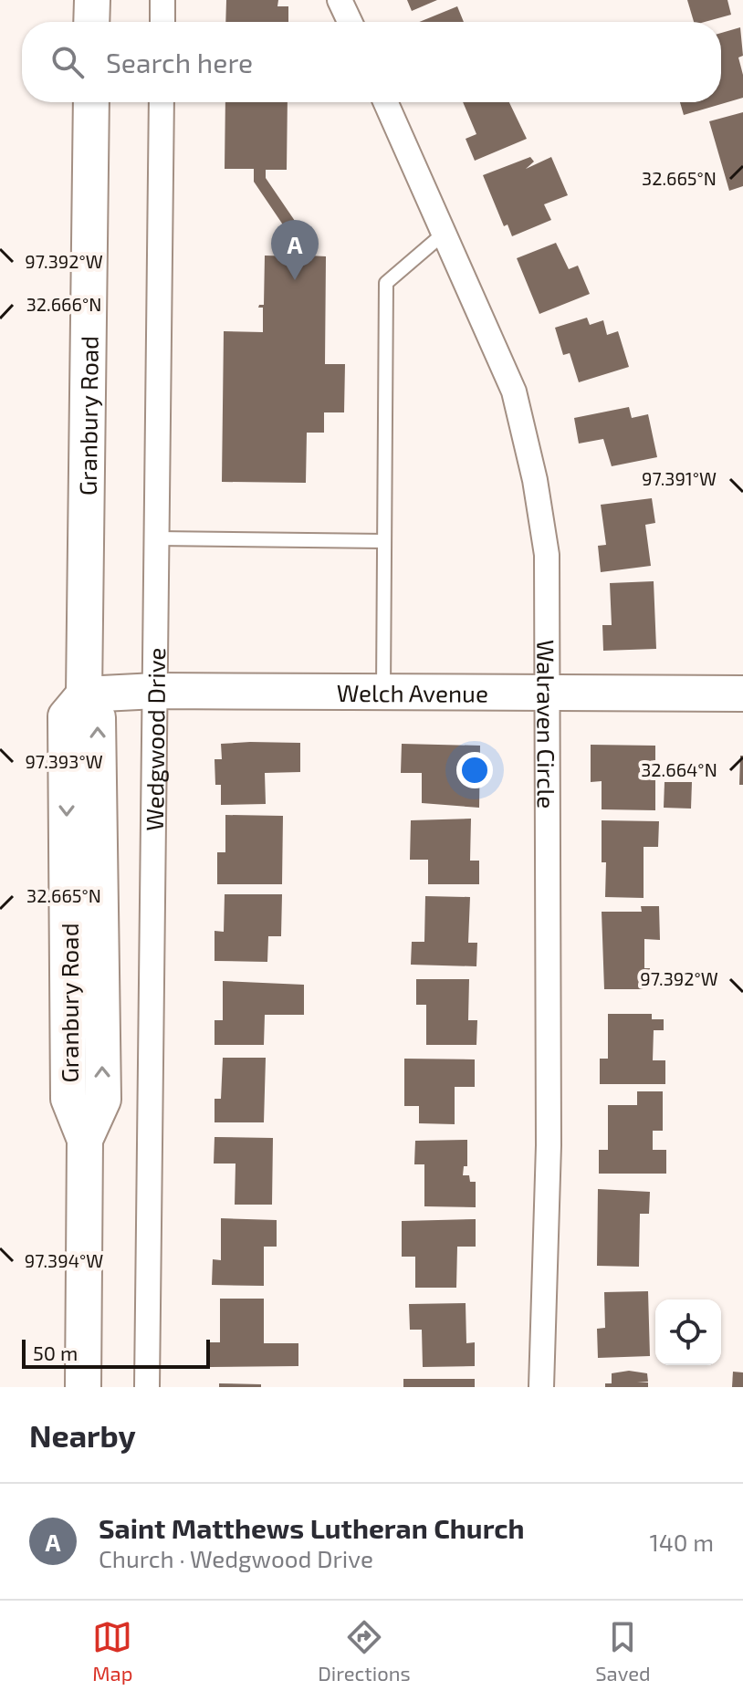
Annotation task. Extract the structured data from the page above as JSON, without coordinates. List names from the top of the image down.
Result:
{
  "streets": {
    "main road": ["Granbury Road", "Welch Avenue"],
    "street": ["Walraven Circle", "Wedgwood Drive"]
  },
  "crossings": [
    ["Granbury Road", "Welch Avenue"],
    ["Welch Avenue", "Walraven Circle"],
    ["Welch Avenue", "Wedgwood Drive"]
  ],
  "scale_bar": "50 m",
  "page": {
    "search": "Search here",
    "pins": "A",
    "scale": "50 m",
    "heading": "Nearby",
    "list": [
      {
        "mark": "A",
        "name": "Saint Matthews Lutheran Church",
        "note": "Church · Wedgwood Drive",
        "value": "140 m"
      }
    ],
    "nav": ["Map", "Directions", "Saved"]
  },
  "coordinates": [
    "32.665°N",
    "97.392°W",
    "32.666°N",
    "97.391°W",
    "97.393°W",
    "32.664°N",
    "97.394°W"
  ]
}
